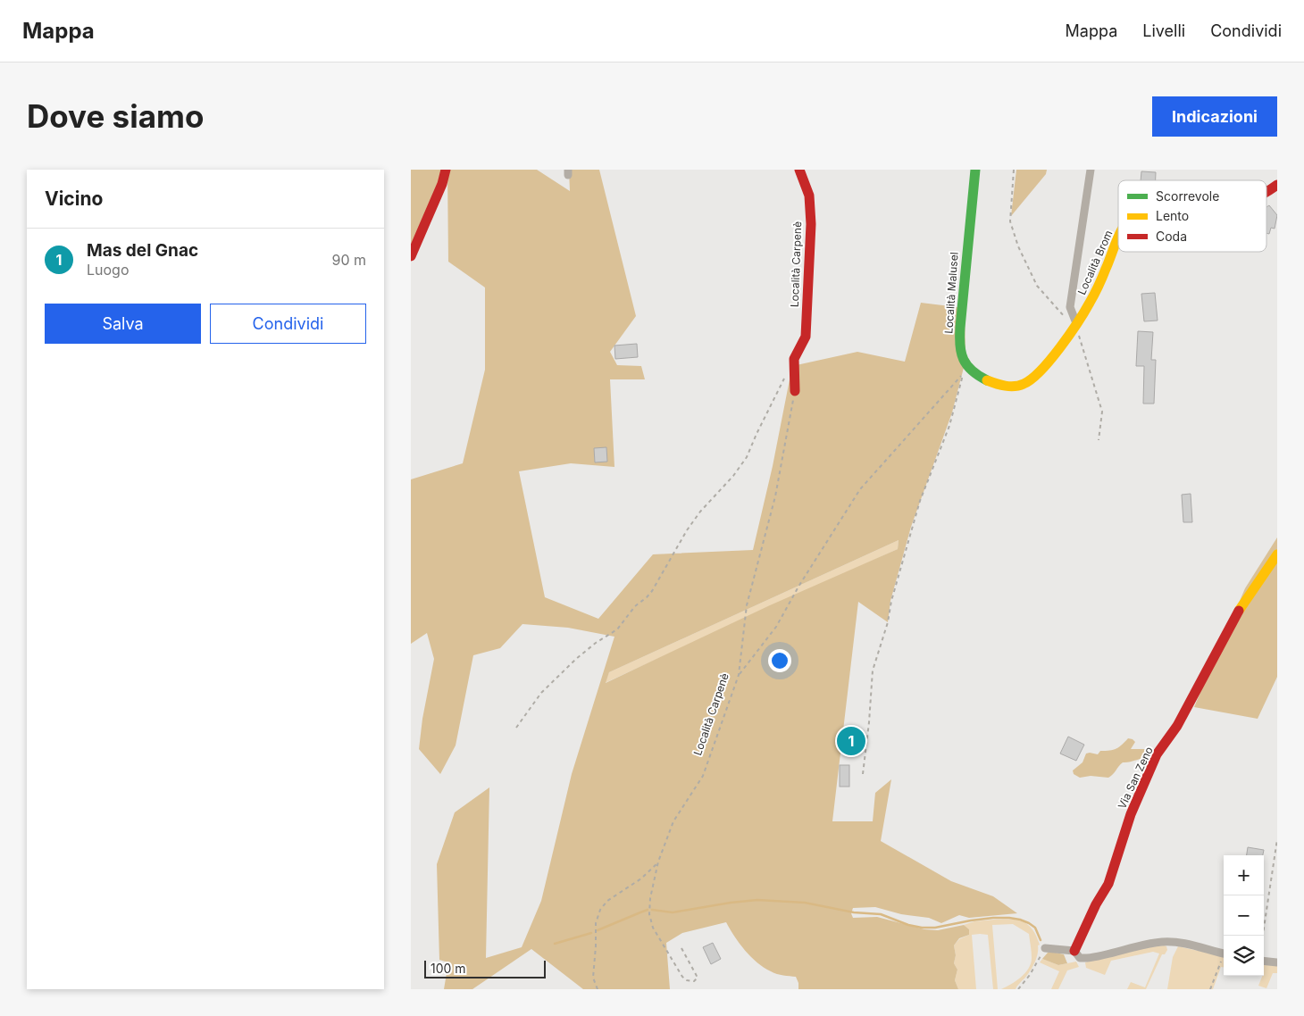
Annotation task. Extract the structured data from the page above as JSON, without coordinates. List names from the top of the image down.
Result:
{
  "streets": {
    "street": [
      "Località Brom",
      "Località Carpenè",
      "Località Malusel",
      "Via San Zeno"
    ]
  },
  "crossings": [
    ["Località Brom", "Località Malusel"]
  ],
  "legend": ["Scorrevole", "Lento", "Coda"],
  "scale_bar": "100 m",
  "page": {
    "header": "Mappa",
    "nav": ["Mappa", "Livelli", "Condividi"],
    "buttons": [
      "Indicazioni",
      ["Salva", "Condividi"]
    ],
    "title": "Dove siamo",
    "heading": "Vicino",
    "list": [
      {
        "mark": "1",
        "name": "Mas del Gnac",
        "note": "Luogo",
        "value": "90 m"
      }
    ],
    "pins": "1",
    "map_buttons": ["+", "−"],
    "scale": "100 m"
  }
}
